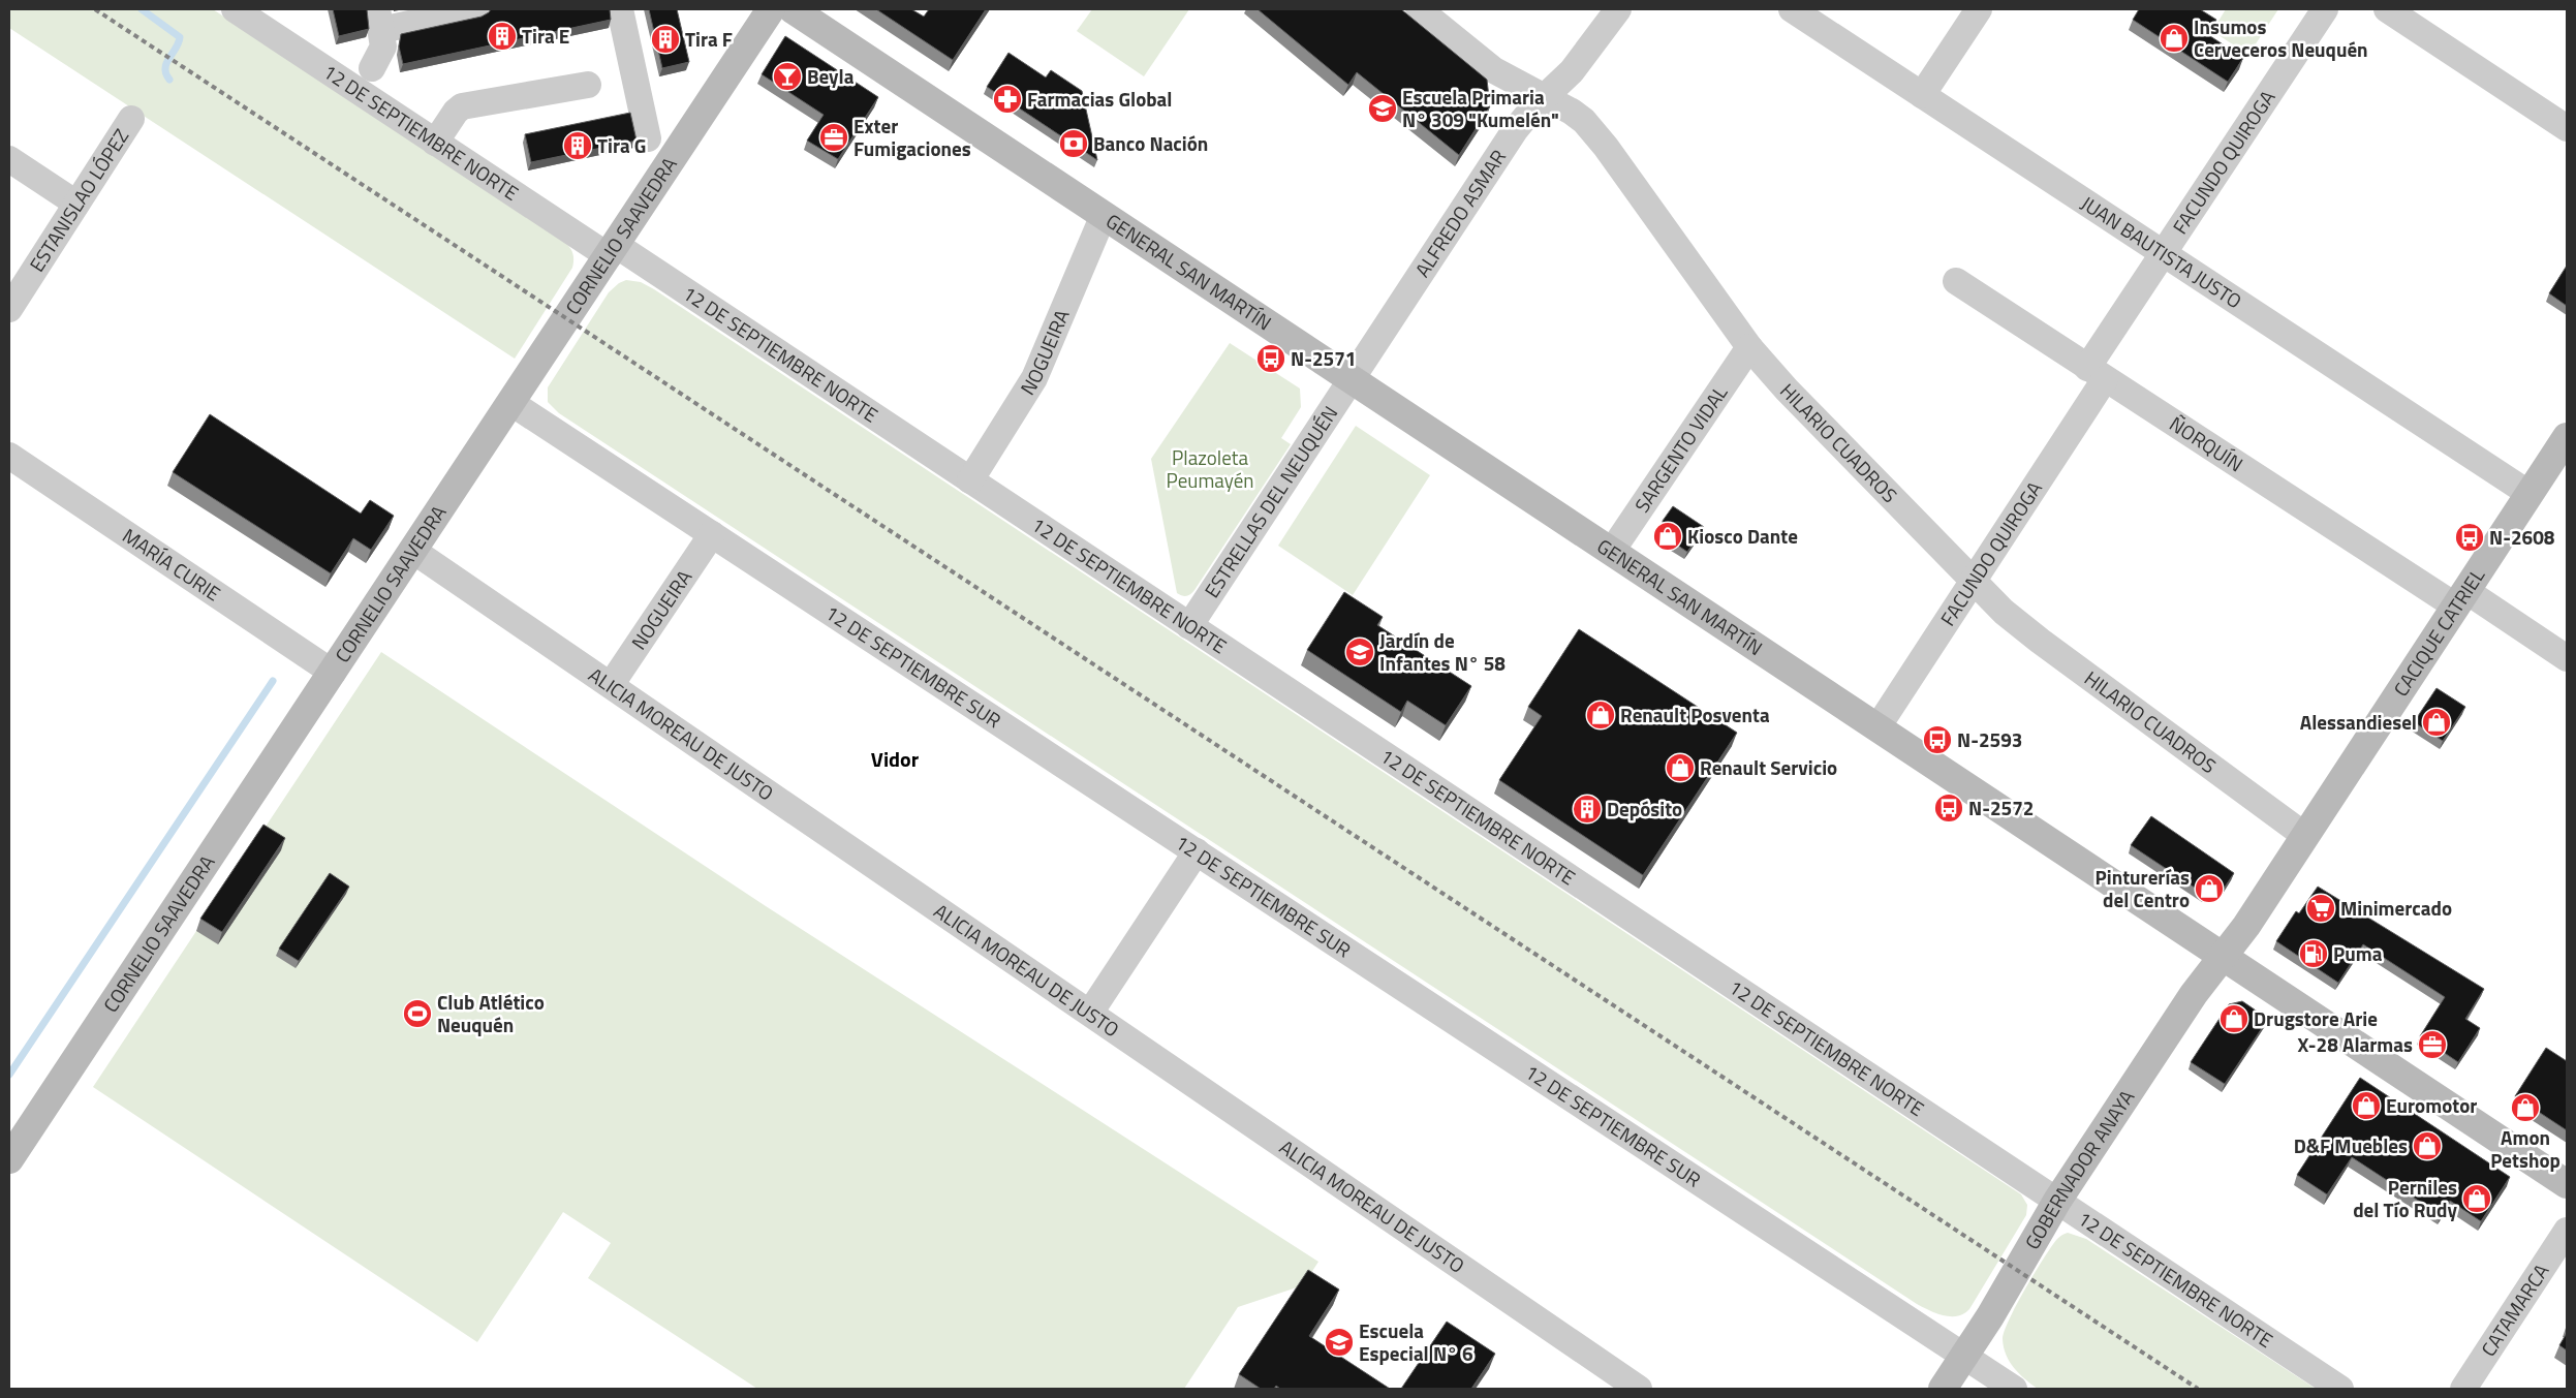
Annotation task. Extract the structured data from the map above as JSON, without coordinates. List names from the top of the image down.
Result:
{
  "streets": {
    "main road": [
      "CORNELIO SAAVEDRA",
      "GENERAL SAN MARTÍN",
      "CACIQUE CATRIEL",
      "GOBERNADOR ANAYA"
    ],
    "street": [
      "12 DE SEPTIEMBRE NORTE",
      "FACUNDO QUIROGA",
      "ESTANISLAO LÓPEZ",
      "ALFREDO ASMAR",
      "JUAN BAUTISTA JUSTO",
      "NOGUEIRA",
      "HILARIO CUADROS",
      "ÑORQUÍN",
      "SARGENTO VIDAL",
      "ESTRELLAS DEL NEUQUÉN",
      "MARÍA CURIE",
      "12 DE SEPTIEMBRE SUR",
      "ALICIA MOREAU DE JUSTO",
      "CATAMARCA"
    ]
  },
  "crossings": [
    ["12 DE SEPTIEMBRE NORTE", "CORNELIO SAAVEDRA"],
    ["12 DE SEPTIEMBRE NORTE", "NOGUEIRA"],
    ["12 DE SEPTIEMBRE NORTE", "ESTRELLAS DEL NEUQUÉN"],
    ["12 DE SEPTIEMBRE NORTE", "GOBERNADOR ANAYA"],
    ["FACUNDO QUIROGA", "JUAN BAUTISTA JUSTO"],
    ["FACUNDO QUIROGA", "GENERAL SAN MARTÍN"],
    ["FACUNDO QUIROGA", "HILARIO CUADROS"],
    ["FACUNDO QUIROGA", "ÑORQUÍN"],
    ["ALFREDO ASMAR", "GENERAL SAN MARTÍN"],
    ["ALFREDO ASMAR", "HILARIO CUADROS"],
    ["ALFREDO ASMAR", "ESTRELLAS DEL NEUQUÉN"],
    ["CORNELIO SAAVEDRA", "MARÍA CURIE"],
    ["CORNELIO SAAVEDRA", "12 DE SEPTIEMBRE SUR"],
    ["CORNELIO SAAVEDRA", "ALICIA MOREAU DE JUSTO"],
    ["JUAN BAUTISTA JUSTO", "CACIQUE CATRIEL"],
    ["GENERAL SAN MARTÍN", "NOGUEIRA"],
    ["GENERAL SAN MARTÍN", "SARGENTO VIDAL"],
    ["GENERAL SAN MARTÍN", "ESTRELLAS DEL NEUQUÉN"],
    ["GENERAL SAN MARTÍN", "CACIQUE CATRIEL"],
    ["GENERAL SAN MARTÍN", "GOBERNADOR ANAYA"],
    ["NOGUEIRA", "12 DE SEPTIEMBRE SUR"],
    ["NOGUEIRA", "ALICIA MOREAU DE JUSTO"],
    ["HILARIO CUADROS", "SARGENTO VIDAL"],
    ["HILARIO CUADROS", "CACIQUE CATRIEL"],
    ["ÑORQUÍN", "CACIQUE CATRIEL"],
    ["CACIQUE CATRIEL", "GOBERNADOR ANAYA"],
    ["12 DE SEPTIEMBRE SUR", "GOBERNADOR ANAYA"]
  ],
  "districts": ["Vidor"],
  "parks": ["Plazoleta Peumayén"],
  "places": {
    "building": [
      "Tira E",
      "Tira F",
      "Tira G",
      "Depósito"
    ],
    "shop": [
      "Insumos Cerveceros Neuquén",
      "Kiosco Dante",
      "Renault Posventa",
      "Alessandiesel",
      "Renault Servicio",
      "Pinturerías del Centro",
      "Drugstore Arie",
      "Euromotor",
      "Amon Petshop",
      "D&F Muebles",
      "Perniles del Tío Rudy"
    ],
    "bar": ["Beyla"],
    "pharmacy": ["Farmacias Global"],
    "school or university": ["Escuela Primaria N° 309 \"Kumelén\"", "Jardín de Infantes N° 58", "Escuela Especial N° 6"],
    "office": ["Exter Fumigaciones", "X-28 Alarmas"],
    "bank": ["Banco Nación"],
    "bus stop": [
      "N-2571",
      "N-2608",
      "N-2593",
      "N-2572"
    ],
    "supermarket": ["Minimercado"],
    "fuel station": ["Puma"],
    "sports": ["Club Atlético Neuquén"]
  }
}
